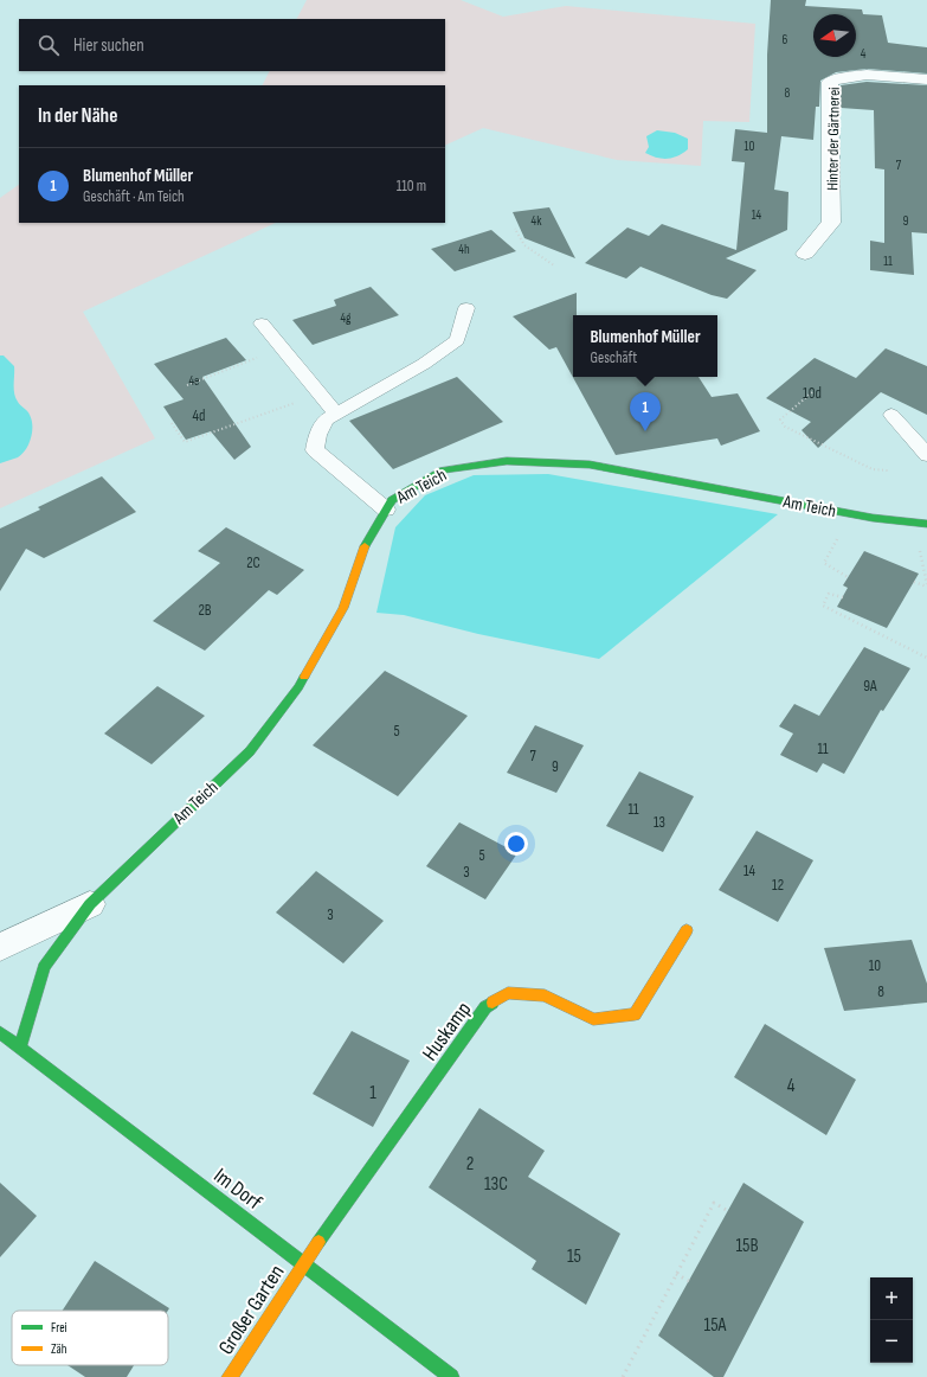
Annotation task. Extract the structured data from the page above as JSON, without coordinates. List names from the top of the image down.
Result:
{
  "streets": {
    "street": [
      "Hinter der Gärtnerei",
      "Am Teich",
      "Huskamp",
      "Im Dorf",
      "Großer Garten"
    ]
  },
  "crossings": [
    ["Am Teich", "Im Dorf"],
    ["Huskamp", "Im Dorf"],
    ["Huskamp", "Großer Garten"],
    ["Im Dorf", "Großer Garten"]
  ],
  "house_numbers": [
    "6",
    "4",
    "8",
    "10",
    "7",
    "14",
    "4k",
    "9",
    "4h",
    "11",
    "4g",
    "4e",
    "10d",
    "4d",
    "2C",
    "2B",
    "9A",
    "5",
    "11",
    "7",
    "9",
    "11",
    "13",
    "5",
    "14",
    "3",
    "12",
    "3",
    "10",
    "8",
    "4",
    "1",
    "2",
    "13C",
    "15B",
    "15",
    "15A"
  ],
  "legend": ["Frei", "Zäh"],
  "north": "left",
  "page": {
    "search": "Hier suchen",
    "heading": "In der Nähe",
    "list": [
      {
        "mark": "1",
        "name": "Blumenhof Müller",
        "note": "Geschäft · Am Teich",
        "value": "110 m"
      }
    ],
    "popup": ["Blumenhof Müller", "Geschäft"],
    "pins": "1",
    "map_buttons": ["+", "−"]
  }
}
